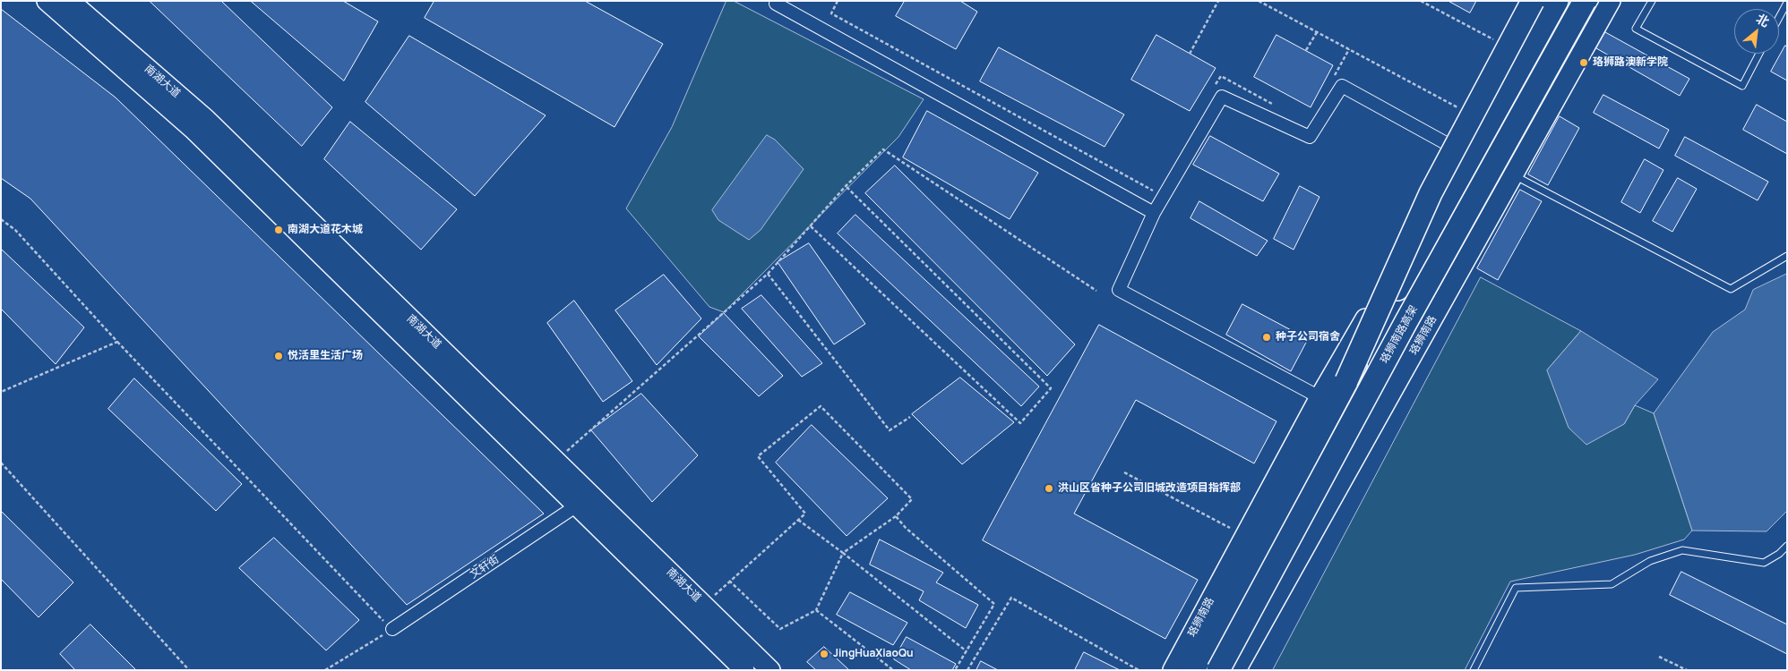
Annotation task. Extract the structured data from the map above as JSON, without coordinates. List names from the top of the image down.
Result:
{
  "streets": {
    "highway": ["珞狮南路高架"],
    "main road": ["南湖大道", "珞狮南路"],
    "street": ["文轩街"]
  },
  "crossings": [
    ["南湖大道", "文轩街"]
  ],
  "places": [
    "珞狮路澳新学院",
    "南湖大道花木城",
    "种子公司宿舍",
    "悦活里生活广场",
    "洪山区省种子公司旧城改造项目指挥部",
    "JingHuaXiaoQu"
  ],
  "north": "top right"
}
